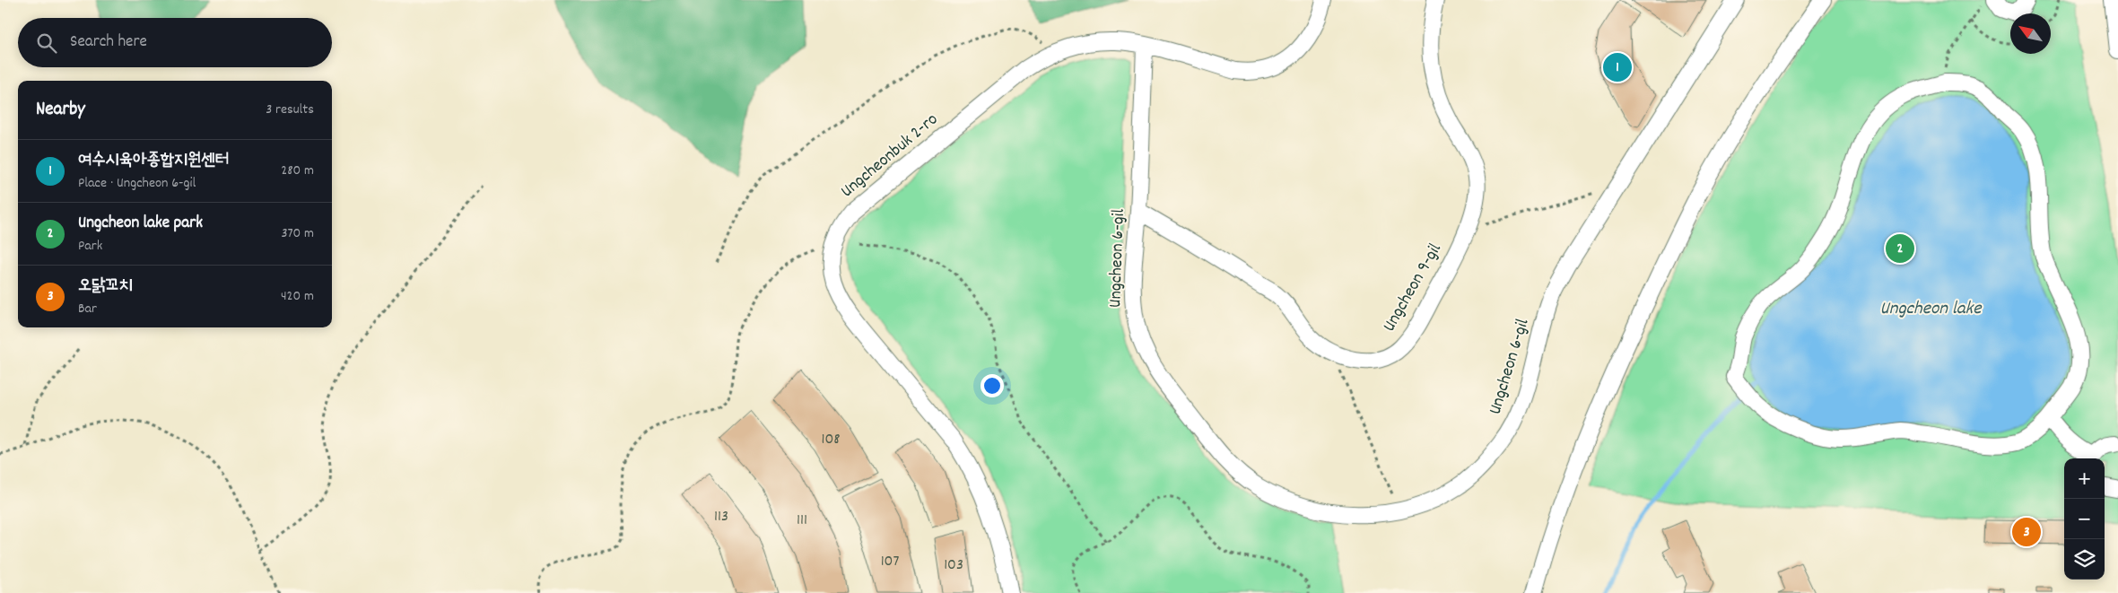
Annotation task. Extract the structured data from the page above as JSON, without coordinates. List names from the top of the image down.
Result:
{
  "streets": {
    "street": ["Ungcheonbuk 2-ro", "Ungcheon 6-gil", "Ungcheon 9-gil"]
  },
  "crossings": [
    ["Ungcheonbuk 2-ro", "Ungcheon 6-gil"],
    ["Ungcheon 6-gil", "Ungcheon 9-gil"]
  ],
  "water": ["Ungcheon lake"],
  "house_numbers": [
    "108",
    "113",
    "111",
    "107",
    "103"
  ],
  "north": "top left",
  "page": {
    "search": "Search here",
    "pins": ["1", "2", "3"],
    "heading": ["Nearby", "3 results"],
    "list": [
      {
        "mark": "1",
        "name": "여수시육아종합지원센터",
        "note": "Place · Ungcheon 6-gil",
        "value": "280 m"
      },
      {
        "mark": "2",
        "name": "Ungcheon lake park",
        "note": "Park",
        "value": "370 m"
      },
      {
        "mark": "3",
        "name": "오닭꼬치",
        "note": "Bar",
        "value": "420 m"
      }
    ],
    "map_buttons": ["+", "−"]
  }
}
